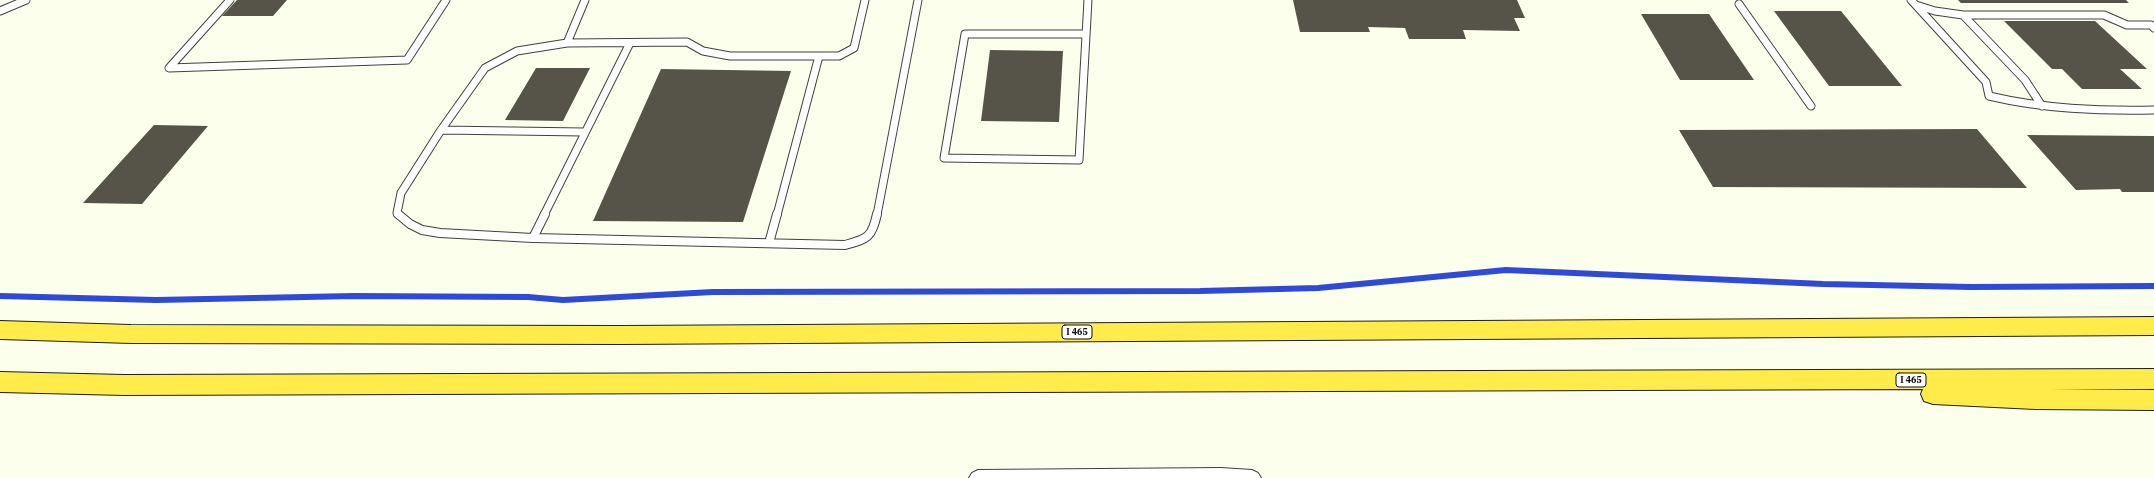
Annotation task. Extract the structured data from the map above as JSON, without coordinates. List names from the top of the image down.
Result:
{
  "streets": {
    "highway": ["I 465"]
  }
}
